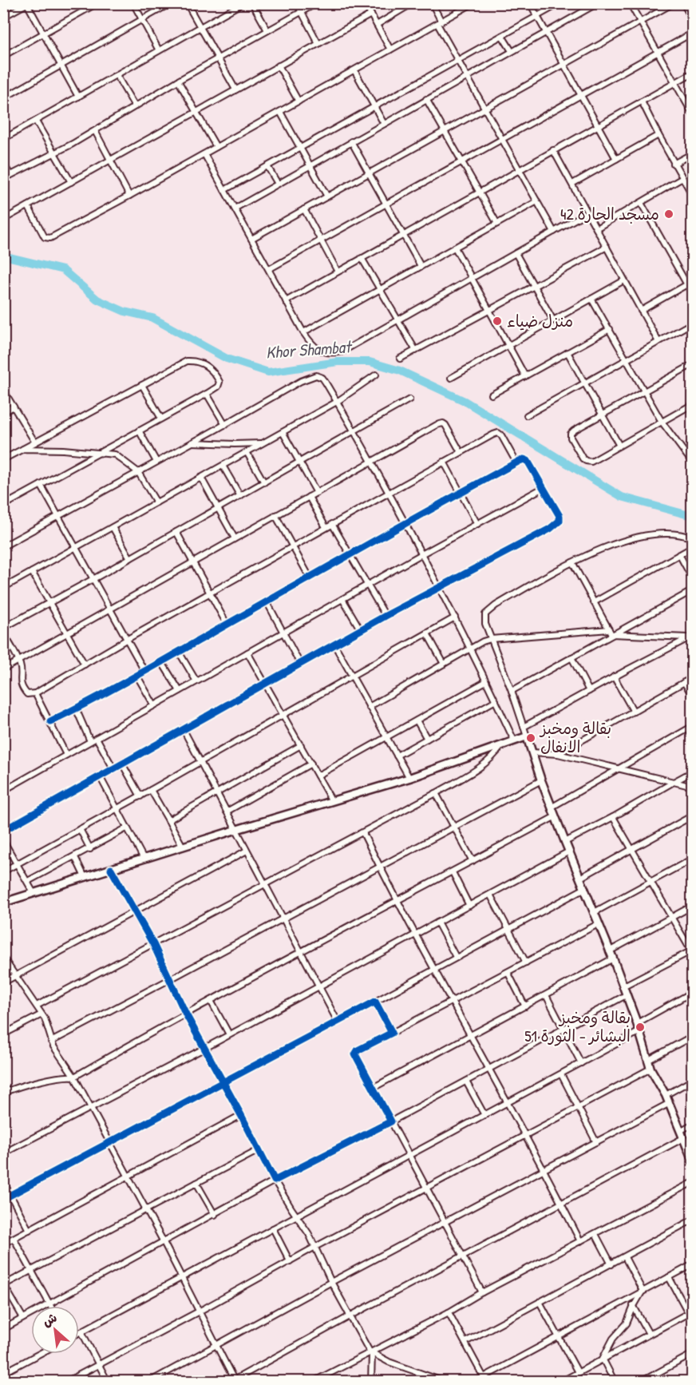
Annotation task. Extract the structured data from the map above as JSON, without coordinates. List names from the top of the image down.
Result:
{
  "water": ["Khor Shambat"],
  "places": [
    "مسجد الحارة 42",
    "منزل ضياء",
    "بقالة ومخبز الانفال",
    "بقالة ومخبز البشائر - الثورة 51"
  ],
  "north": "top left"
}
